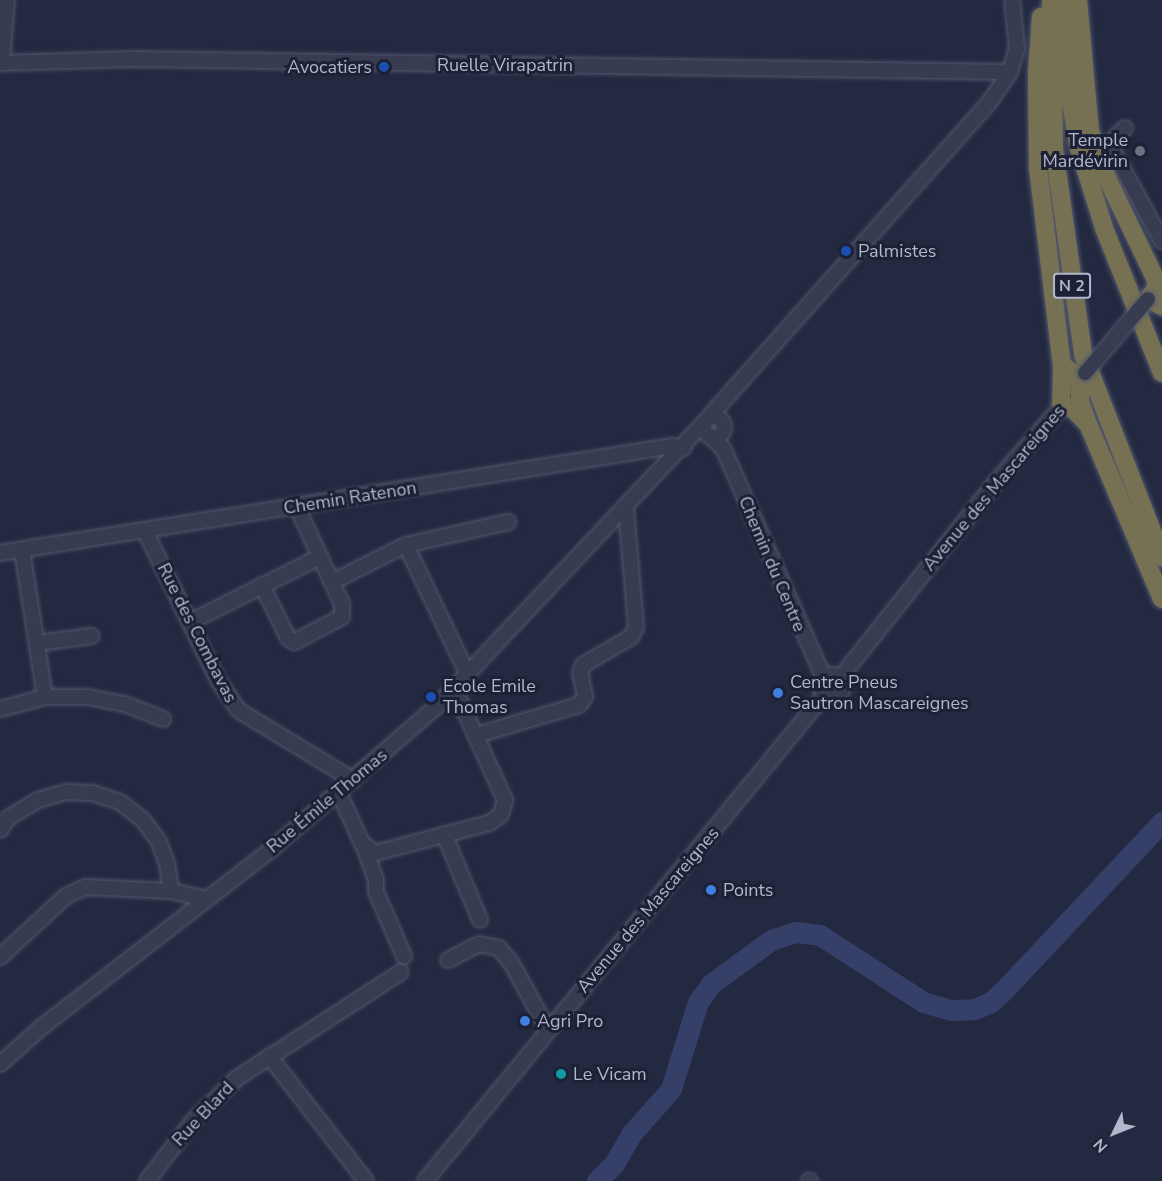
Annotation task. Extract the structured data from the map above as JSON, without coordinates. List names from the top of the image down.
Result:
{
  "streets": {
    "highway": ["N 2"],
    "street": [
      "Ruelle Virapatrin",
      "Avenue des Mascareignes",
      "Chemin Ratenon",
      "Chemin du Centre",
      "Rue des Combavas",
      "Rue Émile Thomas",
      "Rue Blard"
    ]
  },
  "crossings": [
    ["Avenue des Mascareignes", "Chemin du Centre"],
    ["Chemin Ratenon", "Rue des Combavas"],
    ["Chemin Ratenon", "Rue Émile Thomas"],
    ["Rue des Combavas", "Rue Émile Thomas"]
  ],
  "places": [
    "Avocatiers",
    "Temple Mardévirin",
    "Palmistes",
    "Centre Pneus Sautron Mascareignes",
    "Ecole Emile Thomas",
    "Points",
    "Agri Pro",
    "Le Vicam"
  ],
  "north": "bottom left"
}
